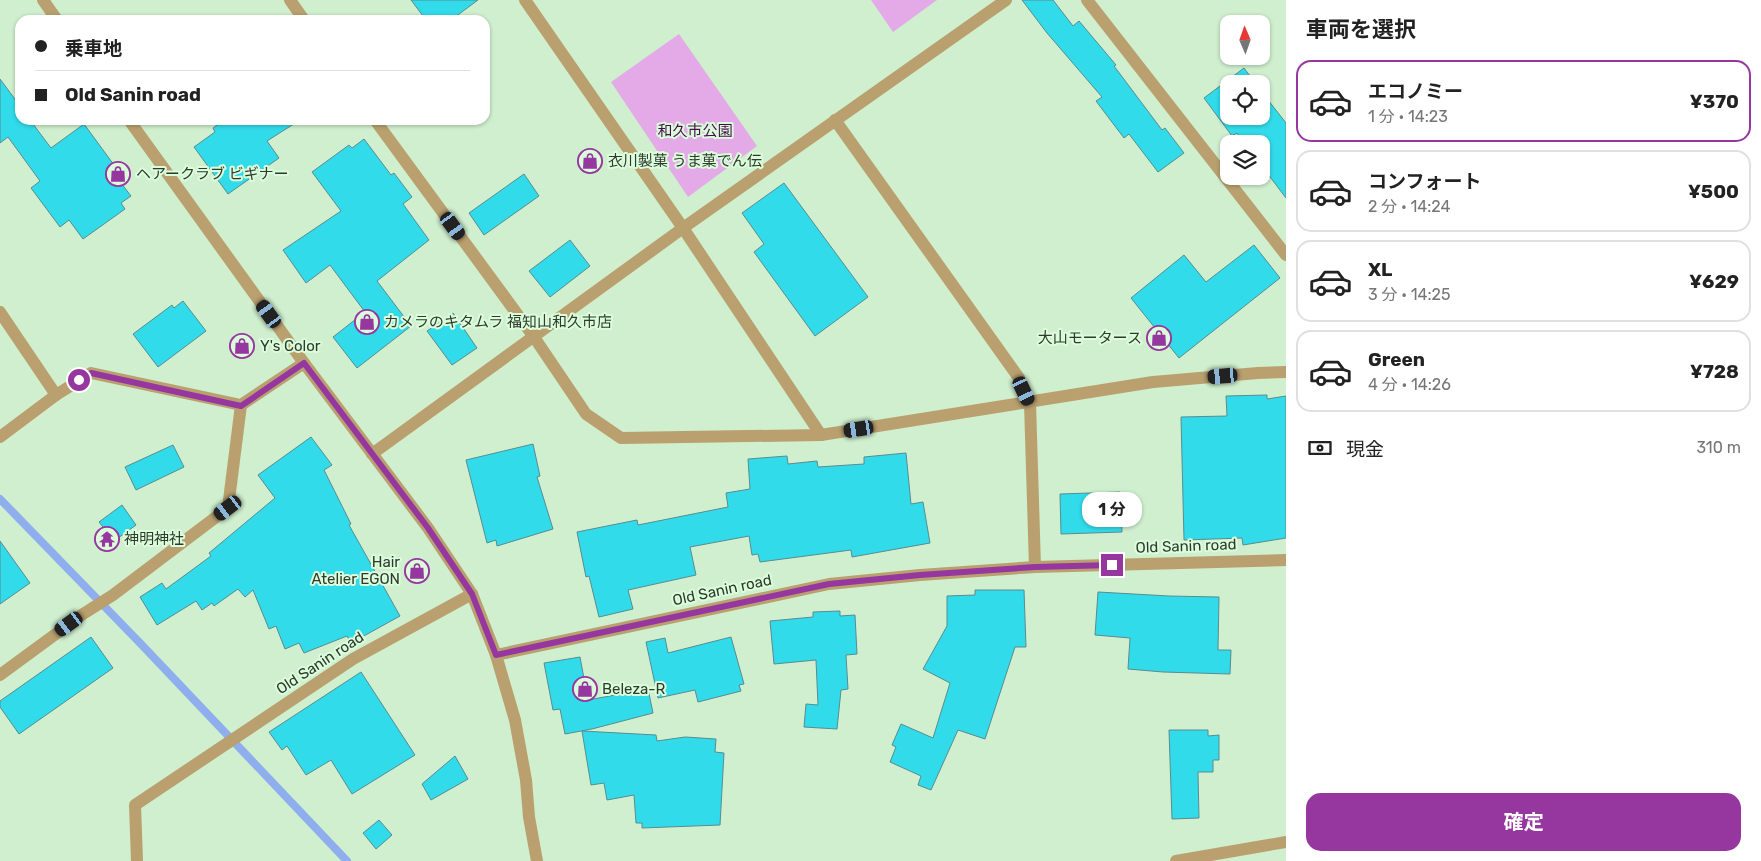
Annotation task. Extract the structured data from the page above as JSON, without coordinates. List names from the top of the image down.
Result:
{
  "streets": {
    "street": ["Old Sanin road"]
  },
  "parks": ["和久市公園"],
  "places": {
    "shop": [
      "衣川製菓 うま菓でん伝",
      "ヘアークラブ ビギナー",
      "カメラのキタムラ 福知山和久市店",
      "大山モータース",
      "Y's Color",
      "Hair Atelier EGON",
      "Beleza-R"
    ],
    "temple": ["神明神社"]
  },
  "north": "top",
  "page": {
    "heading": "車両を選択",
    "banner": ["乗車地", "Old Sanin road"],
    "list": [
      {
        "name": "エコノミー",
        "note": "1 分 · 14:23",
        "value": "¥370"
      },
      {
        "name": "コンフォート",
        "note": "2 分 · 14:24",
        "value": "¥500"
      },
      {
        "name": "XL",
        "note": "3 分 · 14:25",
        "value": "¥629"
      },
      {
        "name": "Green",
        "note": "4 分 · 14:26",
        "value": "¥728"
      }
    ],
    "pay": ["現金", "310 m"],
    "bubble": "1 分",
    "buttons": "確定"
  }
}
